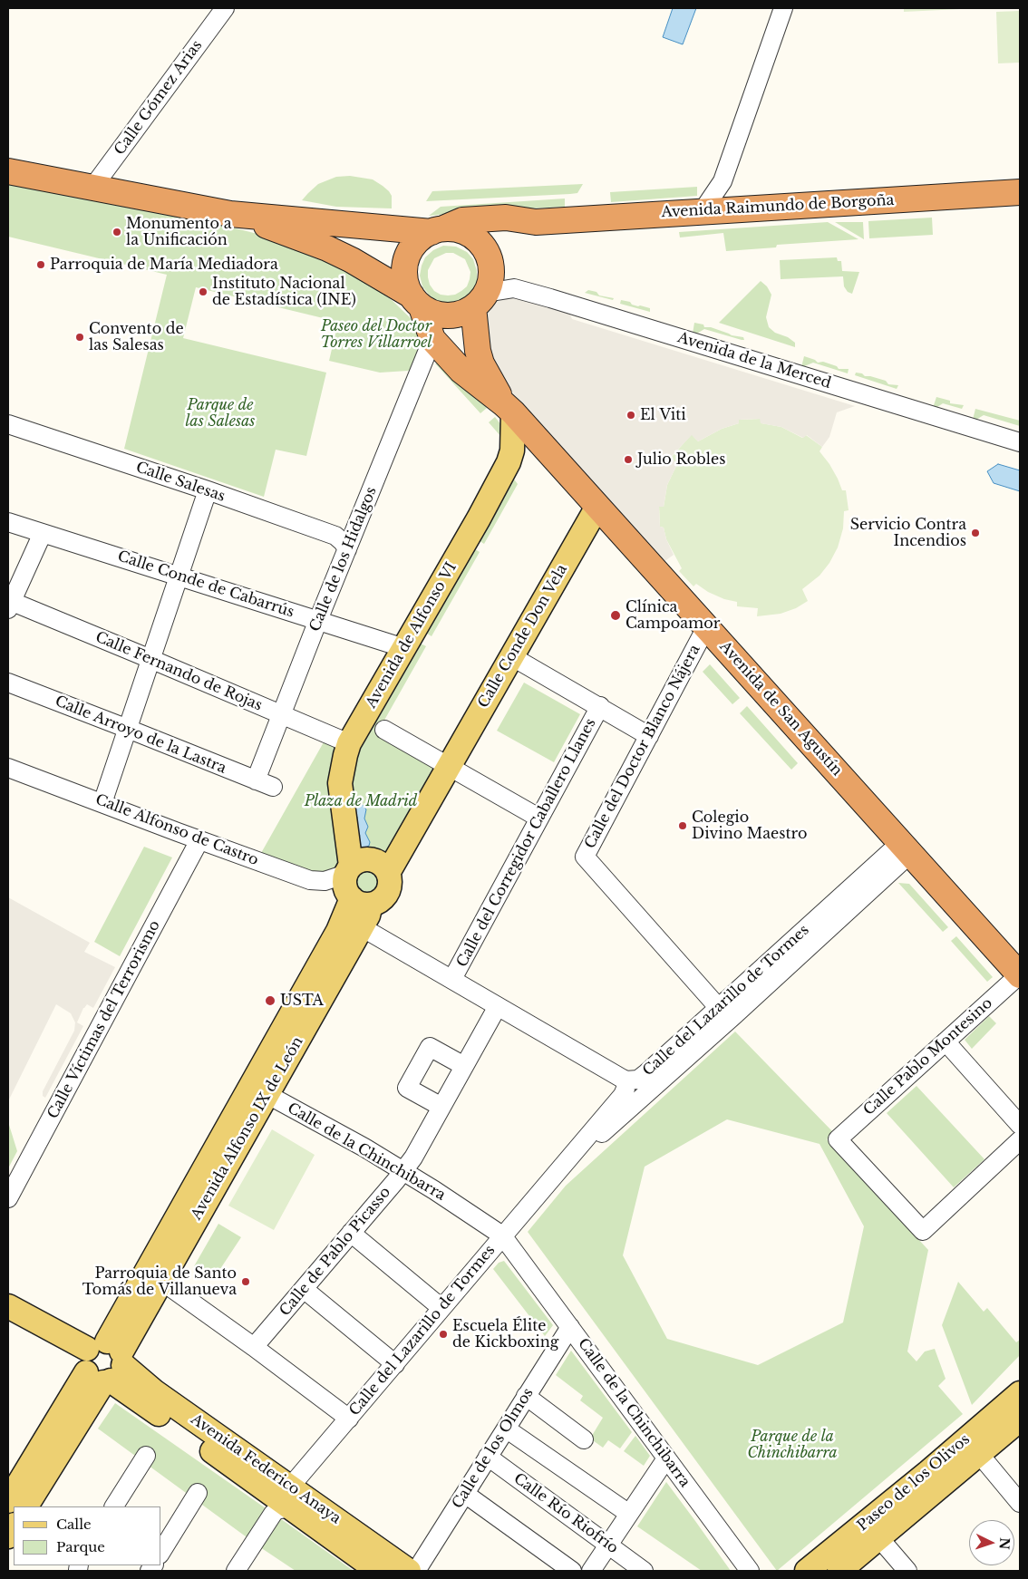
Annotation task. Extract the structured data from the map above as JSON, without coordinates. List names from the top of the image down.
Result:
{
  "streets": {
    "highway": ["Avenida Raimundo de Borgoña", "Avenida de San Agustín"],
    "main road": [
      "Avenida de Alfonso VI",
      "Calle Conde Don Vela",
      "Avenida Alfonso IX de León",
      "Avenida Federico Anaya",
      "Paseo de los Olivos"
    ],
    "street": [
      "Calle Gómez Arias",
      "Avenida de la Merced",
      "Calle Salesas",
      "Calle de los Hidalgos",
      "Calle Conde de Cabarrús",
      "Calle Fernando de Rojas",
      "Calle Arroyo de la Lastra",
      "Calle del Doctor Blanco Nájera",
      "Calle Alfonso de Castro",
      "Calle del Corregidor Caballero Llanes",
      "Calle del Lazarillo de Tormes",
      "Calle Víctimas del Terrorismo",
      "Calle Pablo Montesino",
      "Calle de la Chinchibarra",
      "Calle de Pablo Picasso",
      "Calle de los Olmos",
      "Calle Río Riofrío"
    ]
  },
  "crossings": [
    ["Avenida Raimundo de Borgoña", "Avenida de la Merced"],
    ["Avenida Raimundo de Borgoña", "Avenida de San Agustín"],
    ["Avenida de la Merced", "Avenida de San Agustín"],
    ["Calle Salesas", "Calle de los Hidalgos"],
    ["Calle de los Hidalgos", "Calle Conde de Cabarrús"],
    ["Calle de los Hidalgos", "Calle Fernando de Rojas"],
    ["Calle de los Hidalgos", "Avenida de San Agustín"],
    ["Calle de los Hidalgos", "Calle Arroyo de la Lastra"],
    ["Calle Conde de Cabarrús", "Avenida de Alfonso VI"],
    ["Avenida de Alfonso VI", "Calle Fernando de Rojas"],
    ["Avenida de Alfonso VI", "Avenida de San Agustín"],
    ["Avenida de Alfonso VI", "Calle Alfonso de Castro"],
    ["Avenida de Alfonso VI", "Avenida Alfonso IX de León"],
    ["Calle Conde Don Vela", "Avenida de San Agustín"],
    ["Avenida de San Agustín", "Calle del Doctor Blanco Nájera"],
    ["Avenida de San Agustín", "Calle del Lazarillo de Tormes"],
    ["Avenida de San Agustín", "Calle Pablo Montesino"],
    ["Calle del Doctor Blanco Nájera", "Calle del Lazarillo de Tormes"],
    ["Calle Alfonso de Castro", "Calle Víctimas del Terrorismo"],
    ["Calle Alfonso de Castro", "Avenida Alfonso IX de León"],
    ["Calle del Lazarillo de Tormes", "Calle de la Chinchibarra"],
    ["Calle del Lazarillo de Tormes", "Avenida Federico Anaya"],
    ["Avenida Alfonso IX de León", "Calle de la Chinchibarra"],
    ["Avenida Alfonso IX de León", "Avenida Federico Anaya"],
    ["Calle de la Chinchibarra", "Calle de Pablo Picasso"],
    ["Calle de la Chinchibarra", "Calle de los Olmos"],
    ["Calle de los Olmos", "Calle Río Riofrío"]
  ],
  "parks": [
    "Paseo del Doctor Torres Villarroel",
    "Parque de las Salesas",
    "Plaza de Madrid",
    "Parque de la Chinchibarra"
  ],
  "places": [
    "Monumento a la Unificación",
    "Parroquia de María Mediadora",
    "Instituto Nacional de Estadística (INE)",
    "Convento de las Salesas",
    "El Viti",
    "Julio Robles",
    "Servicio Contra Incendios",
    "Clínica Campoamor",
    "Colegio Divino Maestro",
    "USTA",
    "Parroquia de Santo Tomás de Villanueva",
    "Escuela Élite de Kickboxing"
  ],
  "legend": ["Calle", "Parque"],
  "north": "right"
}
